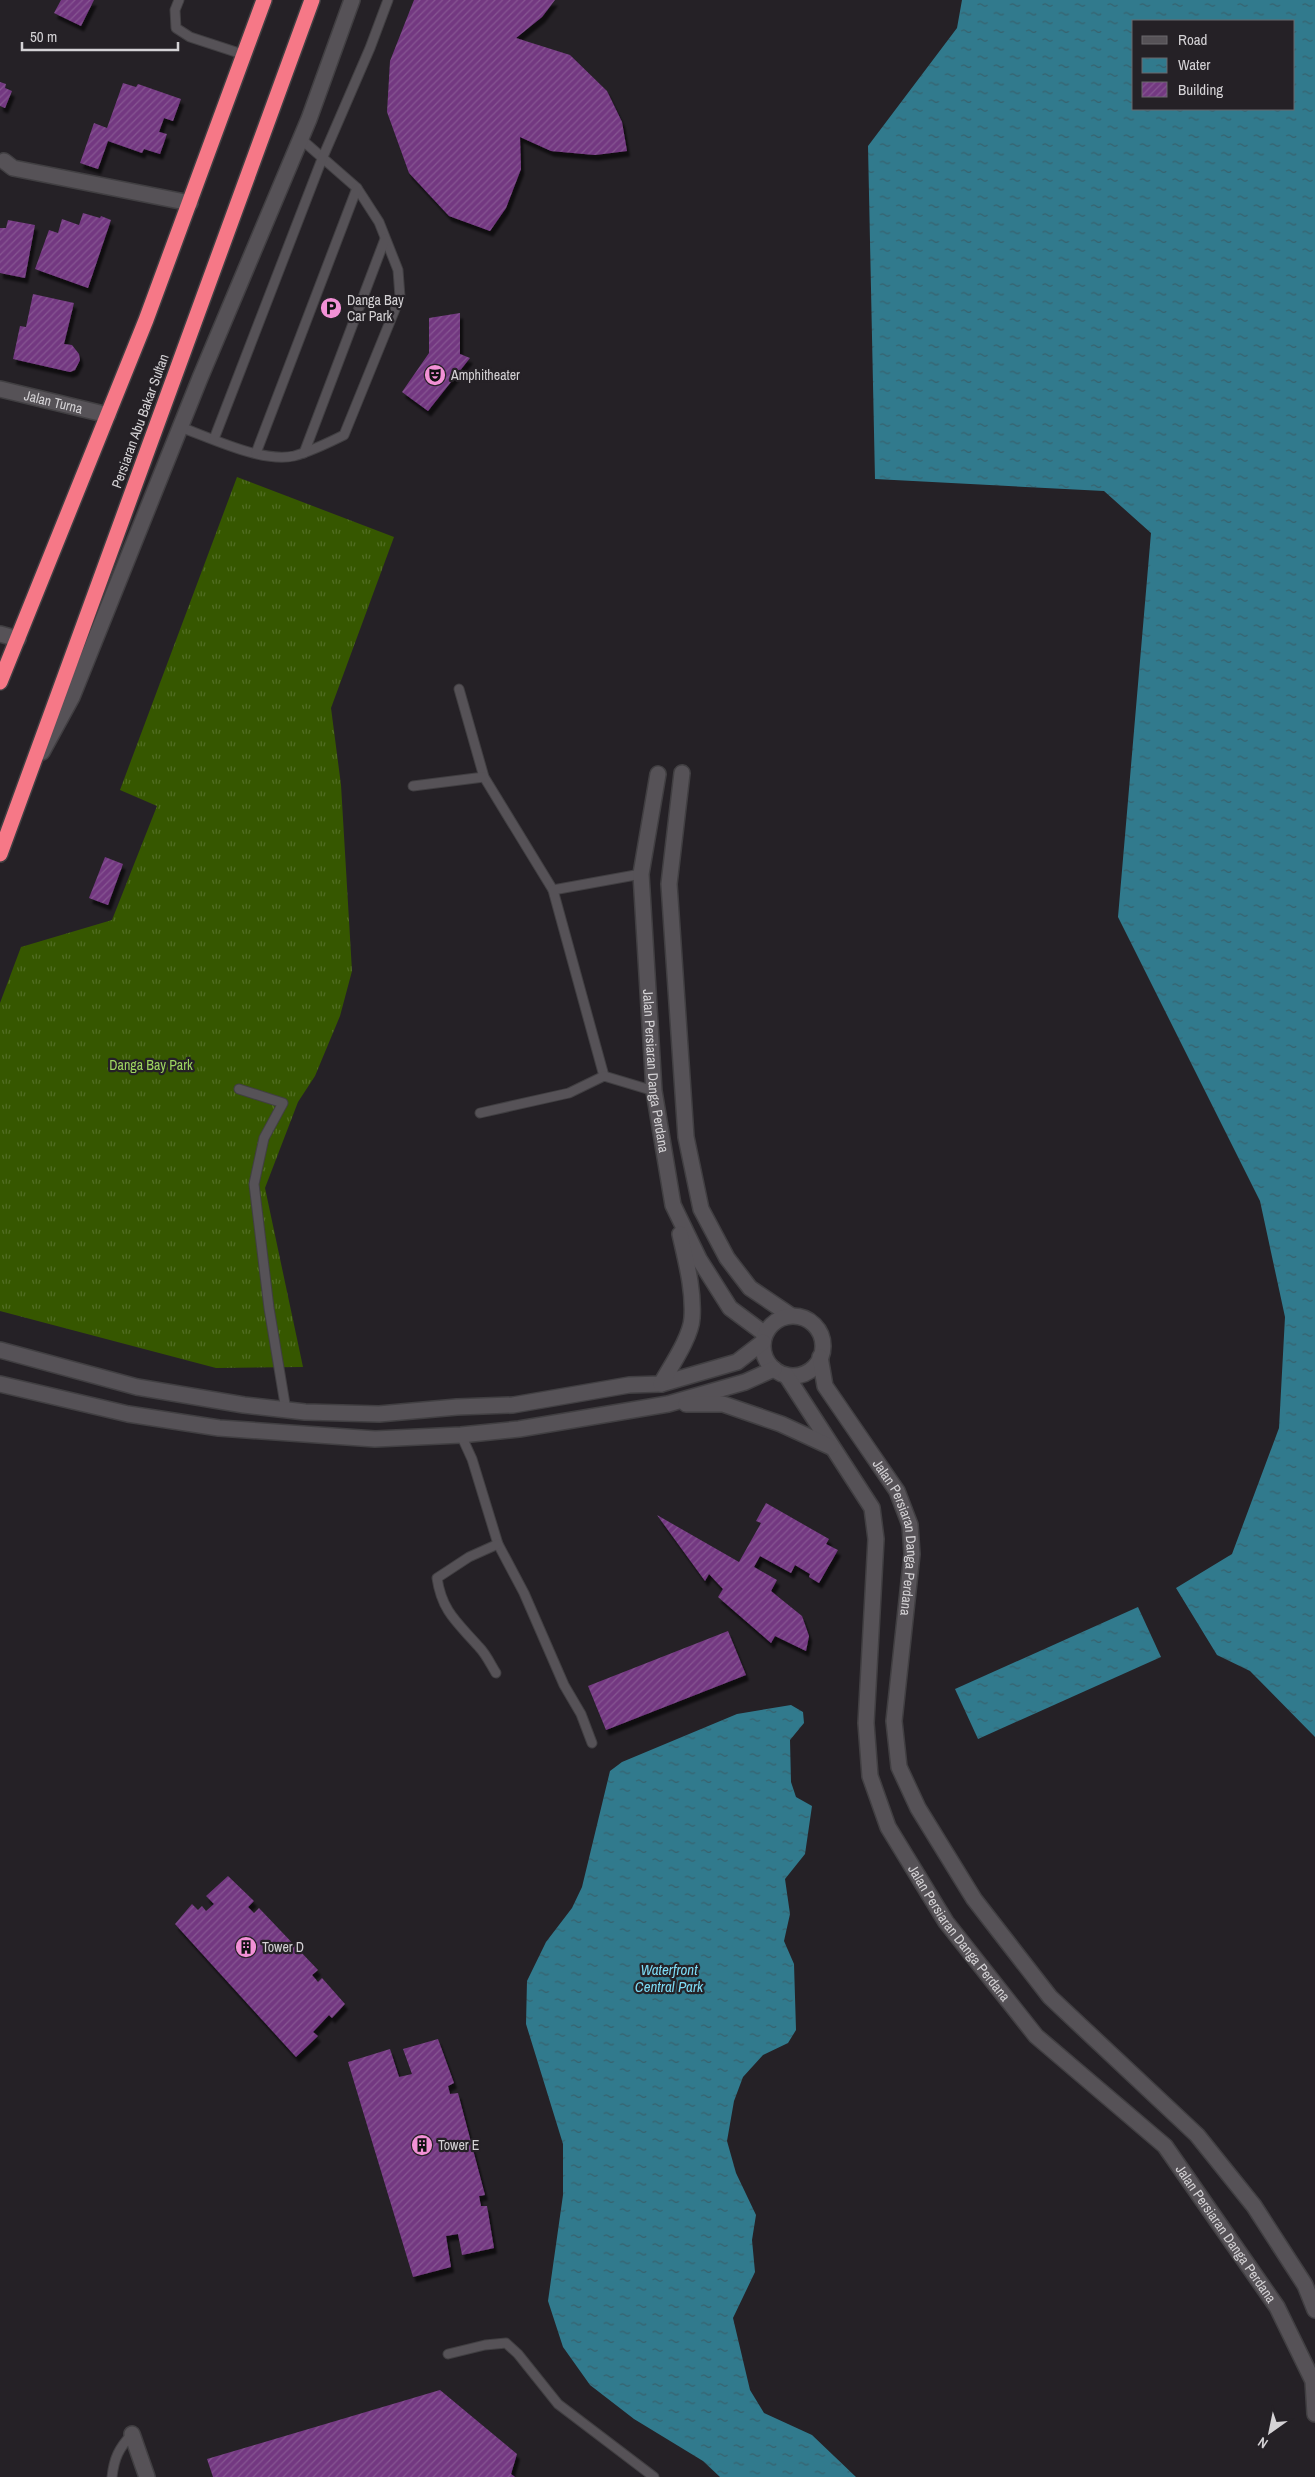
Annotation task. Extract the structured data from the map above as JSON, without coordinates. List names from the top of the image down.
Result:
{
  "streets": {
    "highway": ["Persiaran Abu Bakar Sultan"],
    "street": ["Jalan Turna", "Jalan Persiaran Danga Perdana"]
  },
  "water": ["Waterfront Central Park"],
  "parks": ["Danga Bay Park"],
  "places": {
    "parking": ["Danga Bay Car Park"],
    "theatre": ["Amphitheater"],
    "building": ["Tower D", "Tower E"]
  },
  "legend": ["Road", "Water", "Building"],
  "scale_bar": "50 m",
  "north": "bottom left"
}
